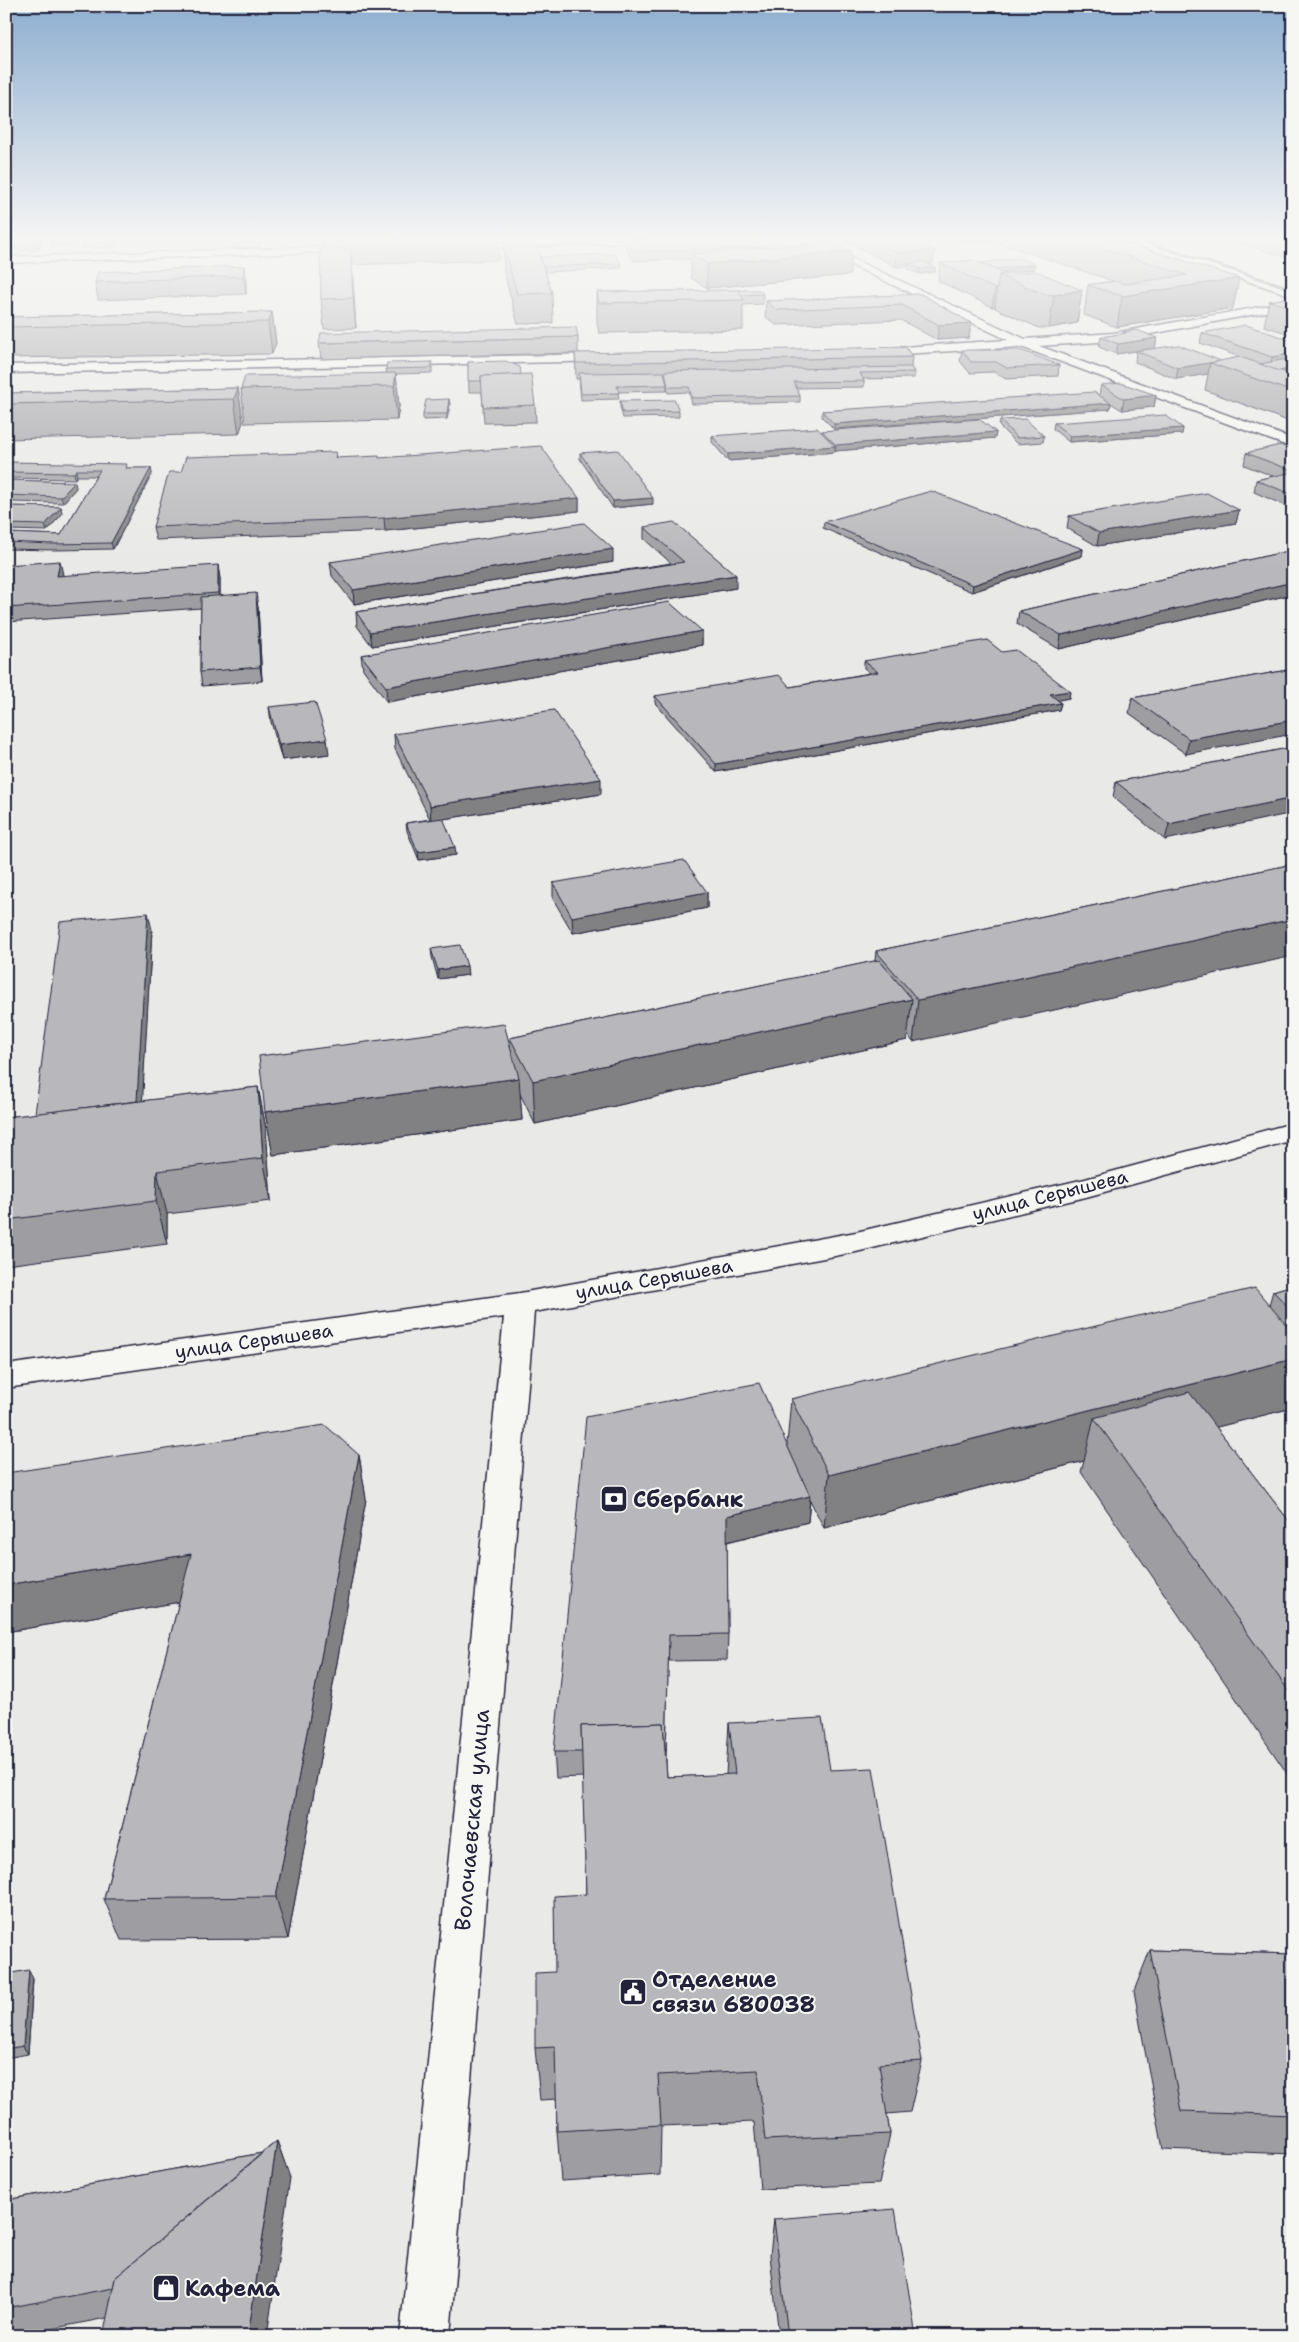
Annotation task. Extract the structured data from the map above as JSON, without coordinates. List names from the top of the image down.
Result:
{
  "streets": {
    "street": ["улица Серышева", "Волочаевская улица"]
  },
  "crossings": [
    ["улица Серышева", "Волочаевская улица"]
  ],
  "places": {
    "bank": ["Сбербанк"],
    "public building": ["Отделение связи 680038"],
    "shop": ["Кафема"]
  }
}
